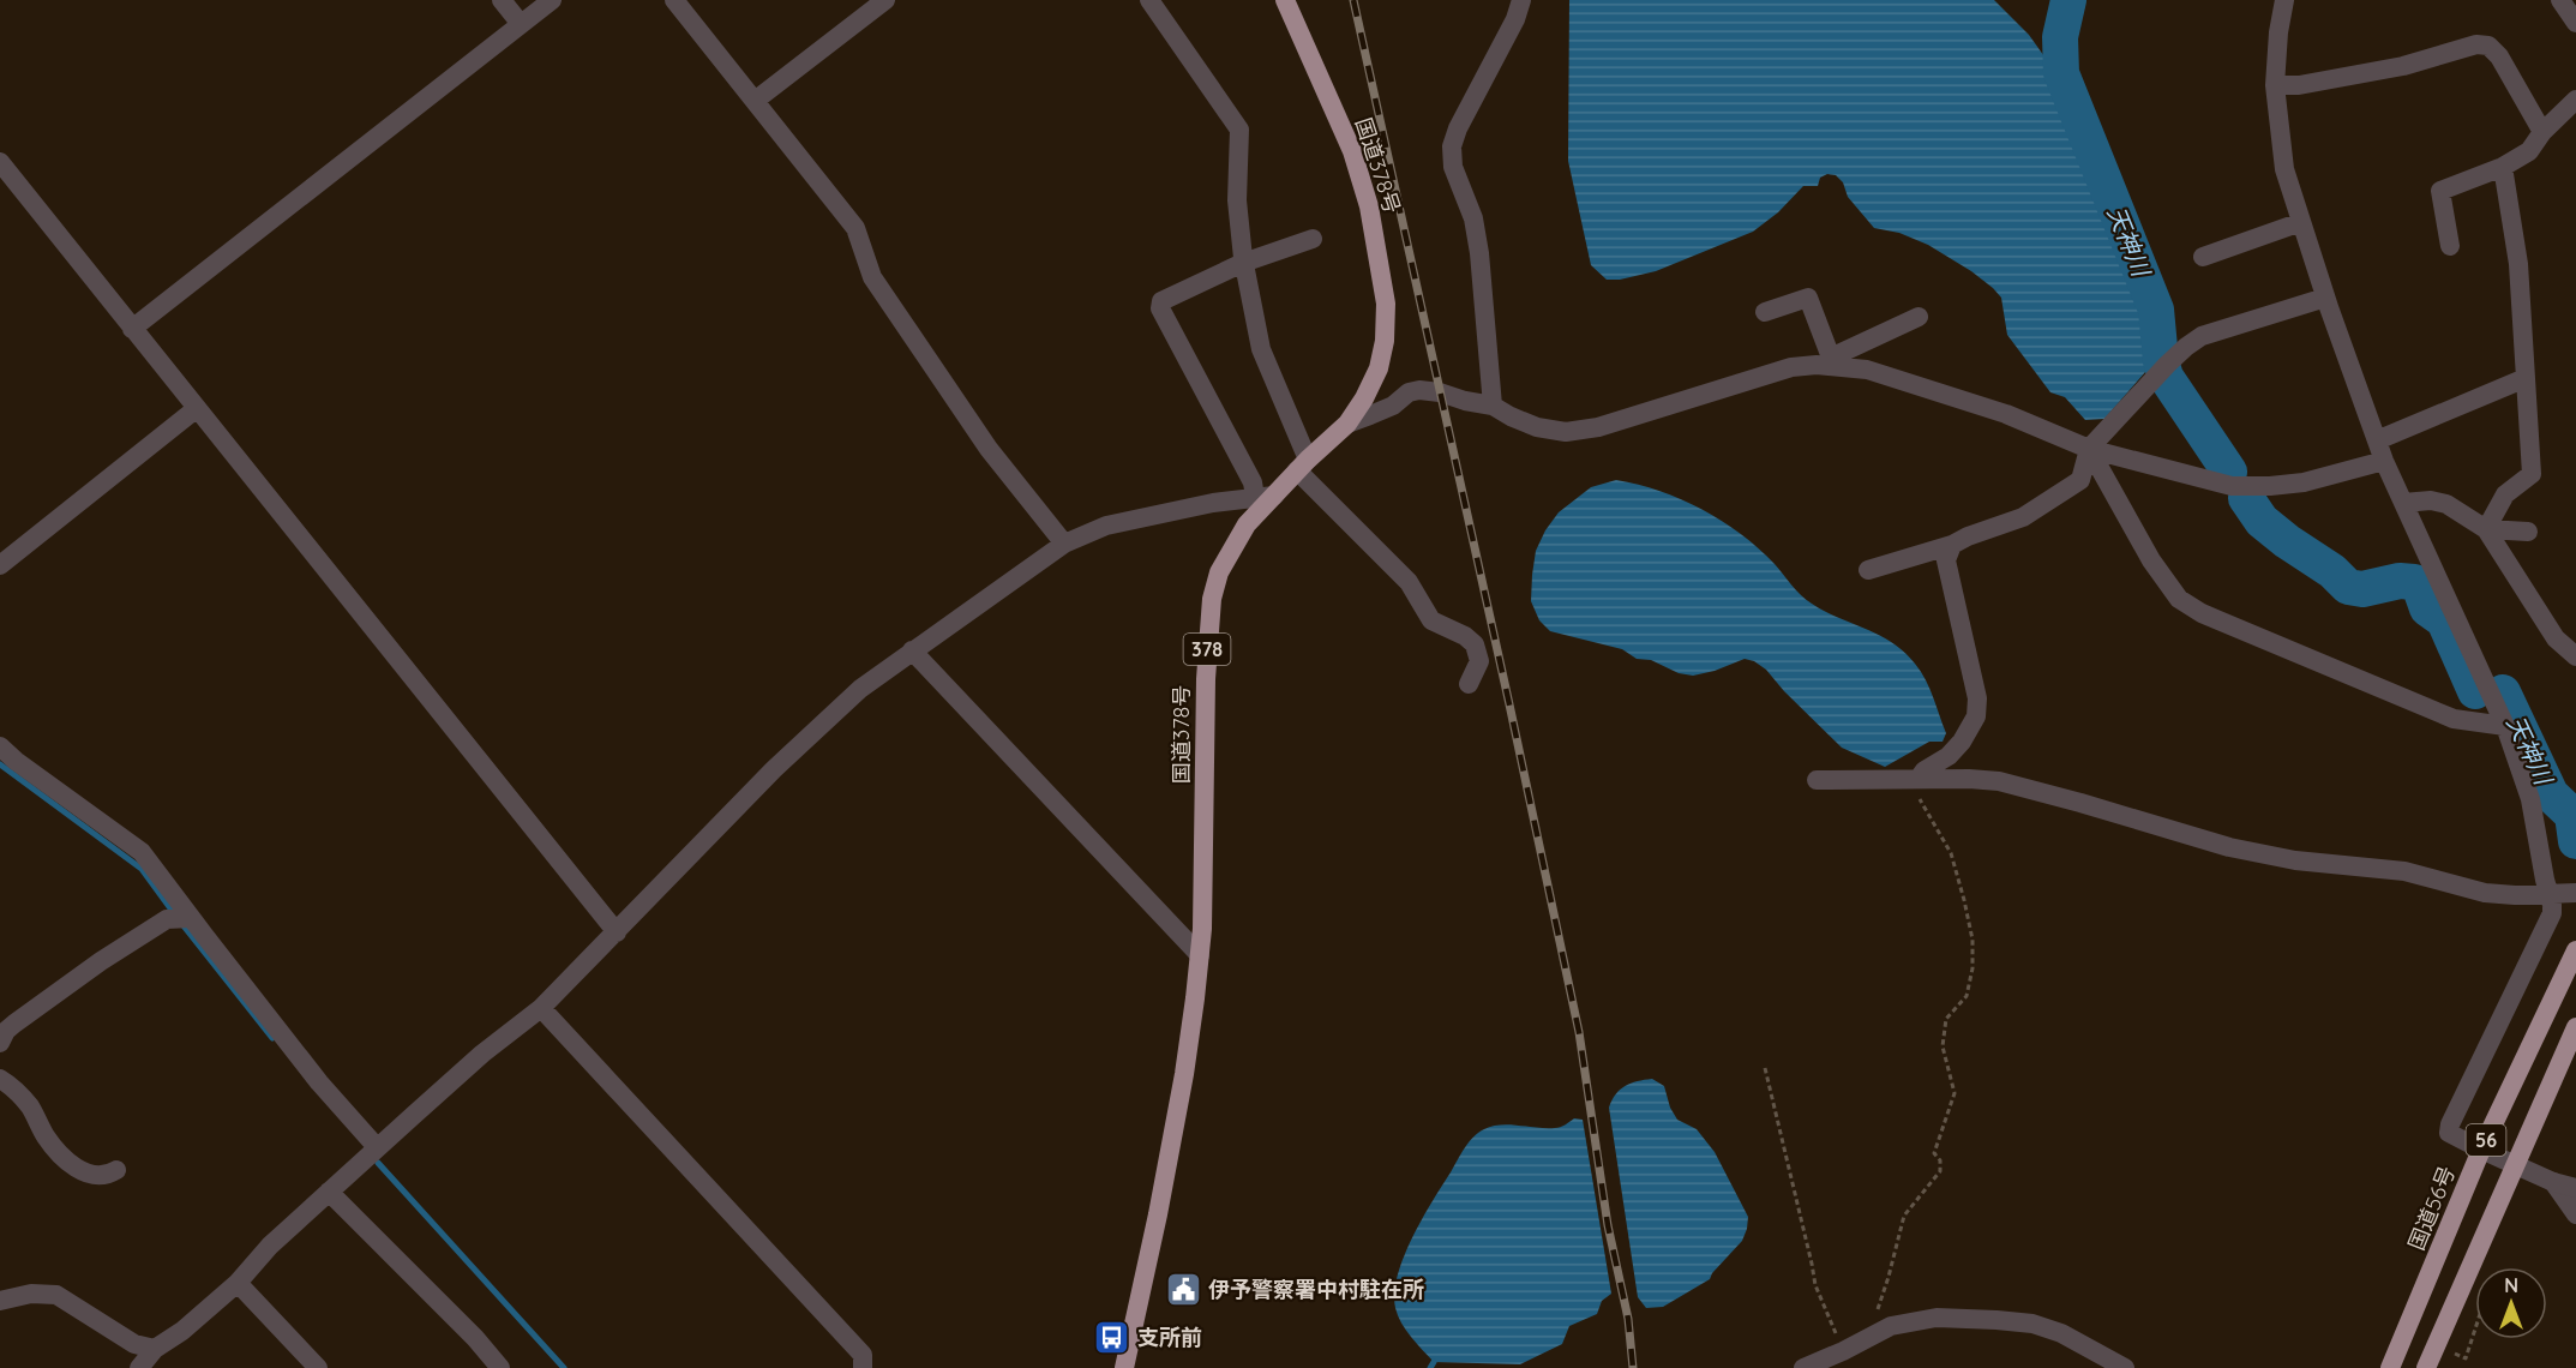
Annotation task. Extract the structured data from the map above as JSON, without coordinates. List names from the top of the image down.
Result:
{
  "streets": {
    "highway": [
      "国道378号",
      "378",
      "56",
      "国道56号"
    ]
  },
  "water": ["天神川"],
  "places": {
    "public building": ["伊予警察署中村駐在所"],
    "bus stop": ["支所前"]
  },
  "north": "top"
}
